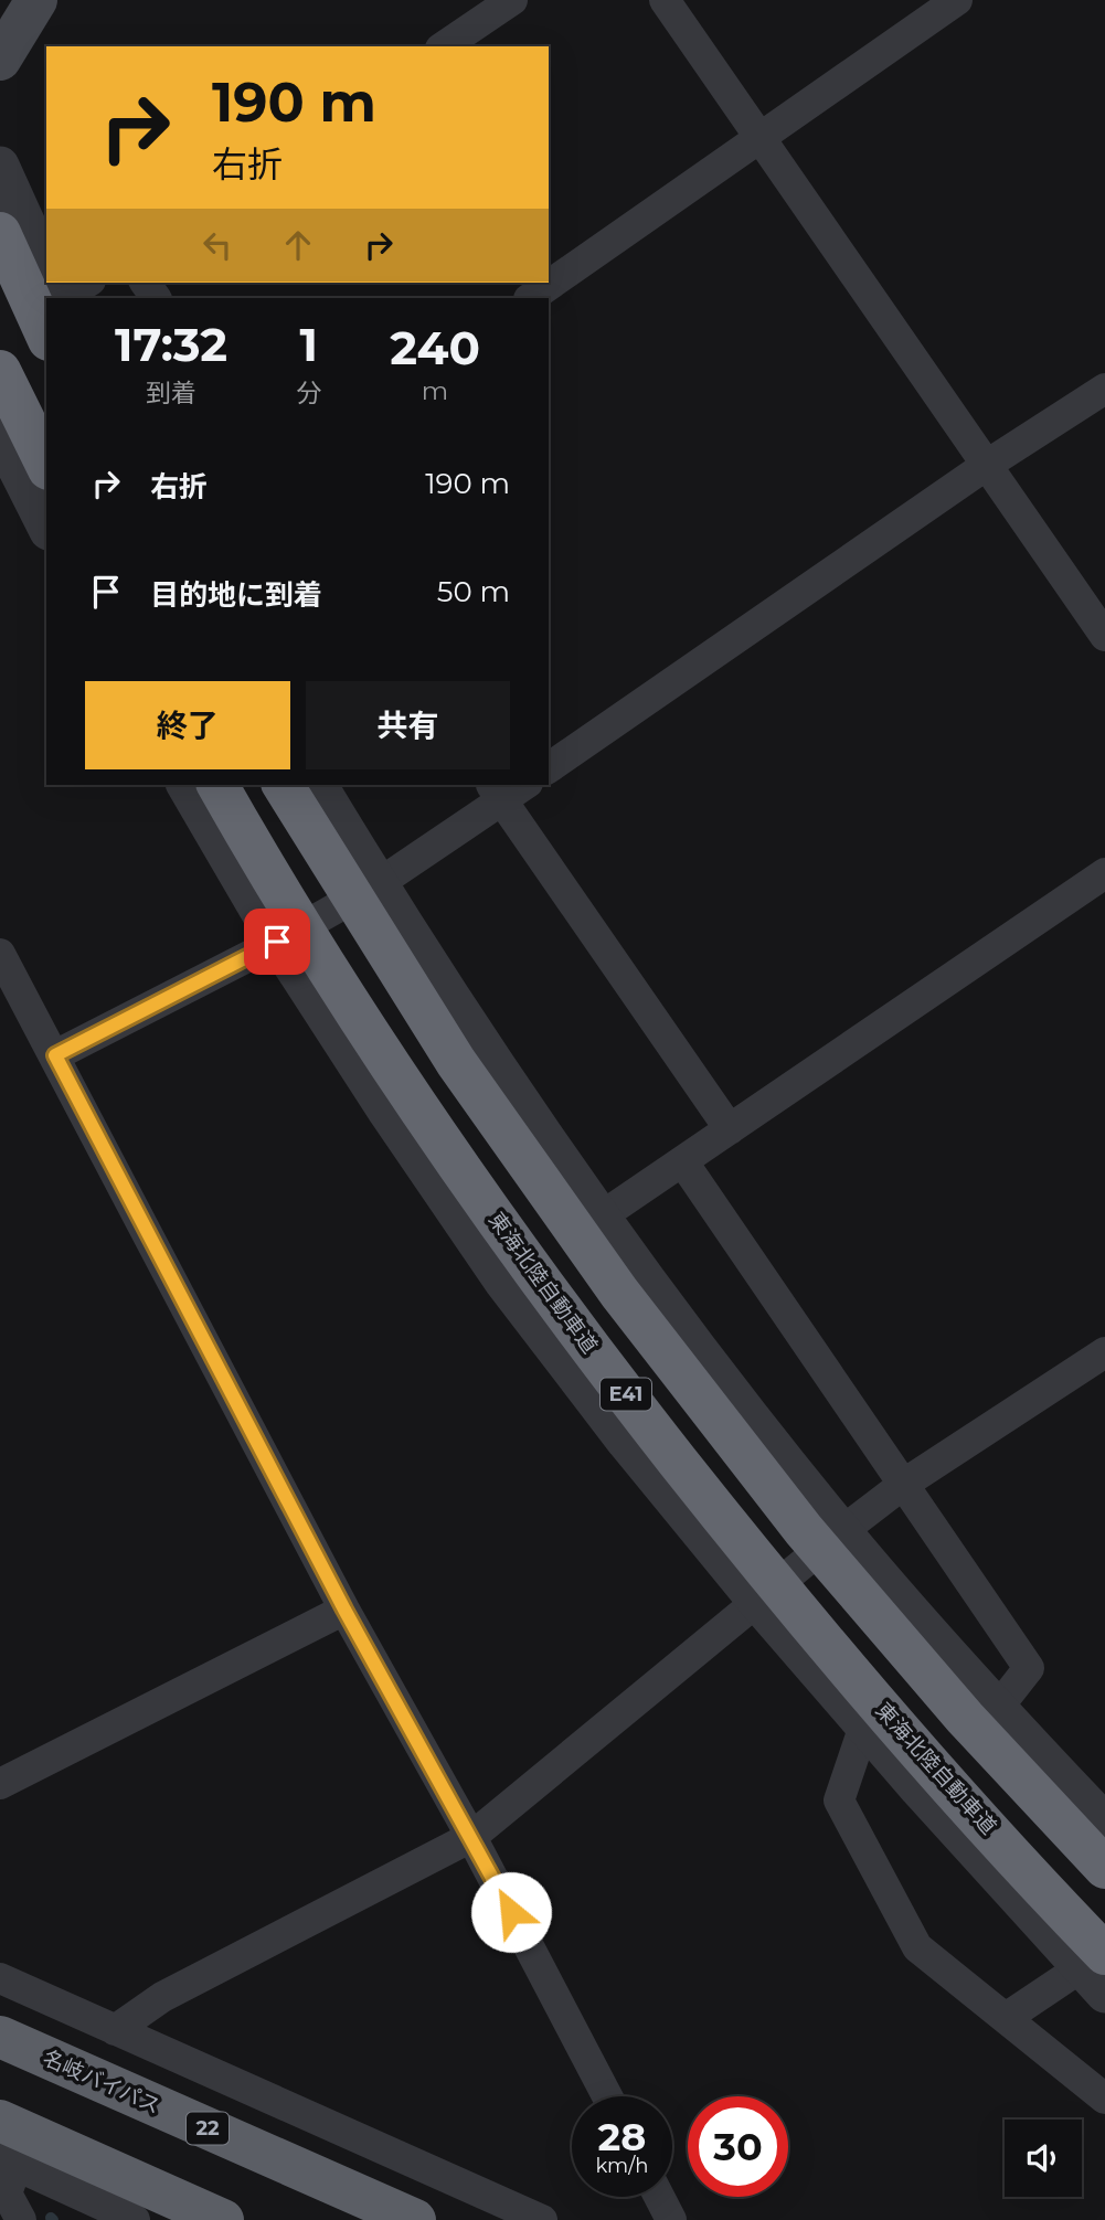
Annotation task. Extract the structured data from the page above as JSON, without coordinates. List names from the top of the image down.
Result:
{
  "streets": {
    "highway": [
      "東海北陸自動車道",
      "E41",
      "名岐バイパス",
      "22"
    ]
  },
  "page": {
    "turn": ["190 m", "右折"],
    "eta": [
      "17:32",
      "到着",
      "1",
      "分",
      "240",
      "m"
    ],
    "list": [
      {
        "name": "右折",
        "value": "190 m"
      },
      {
        "name": "目的地に到着",
        "value": "50 m"
      }
    ],
    "buttons": ["終了", "共有"],
    "speed": "28 km/h",
    "limit": "30"
  }
}
